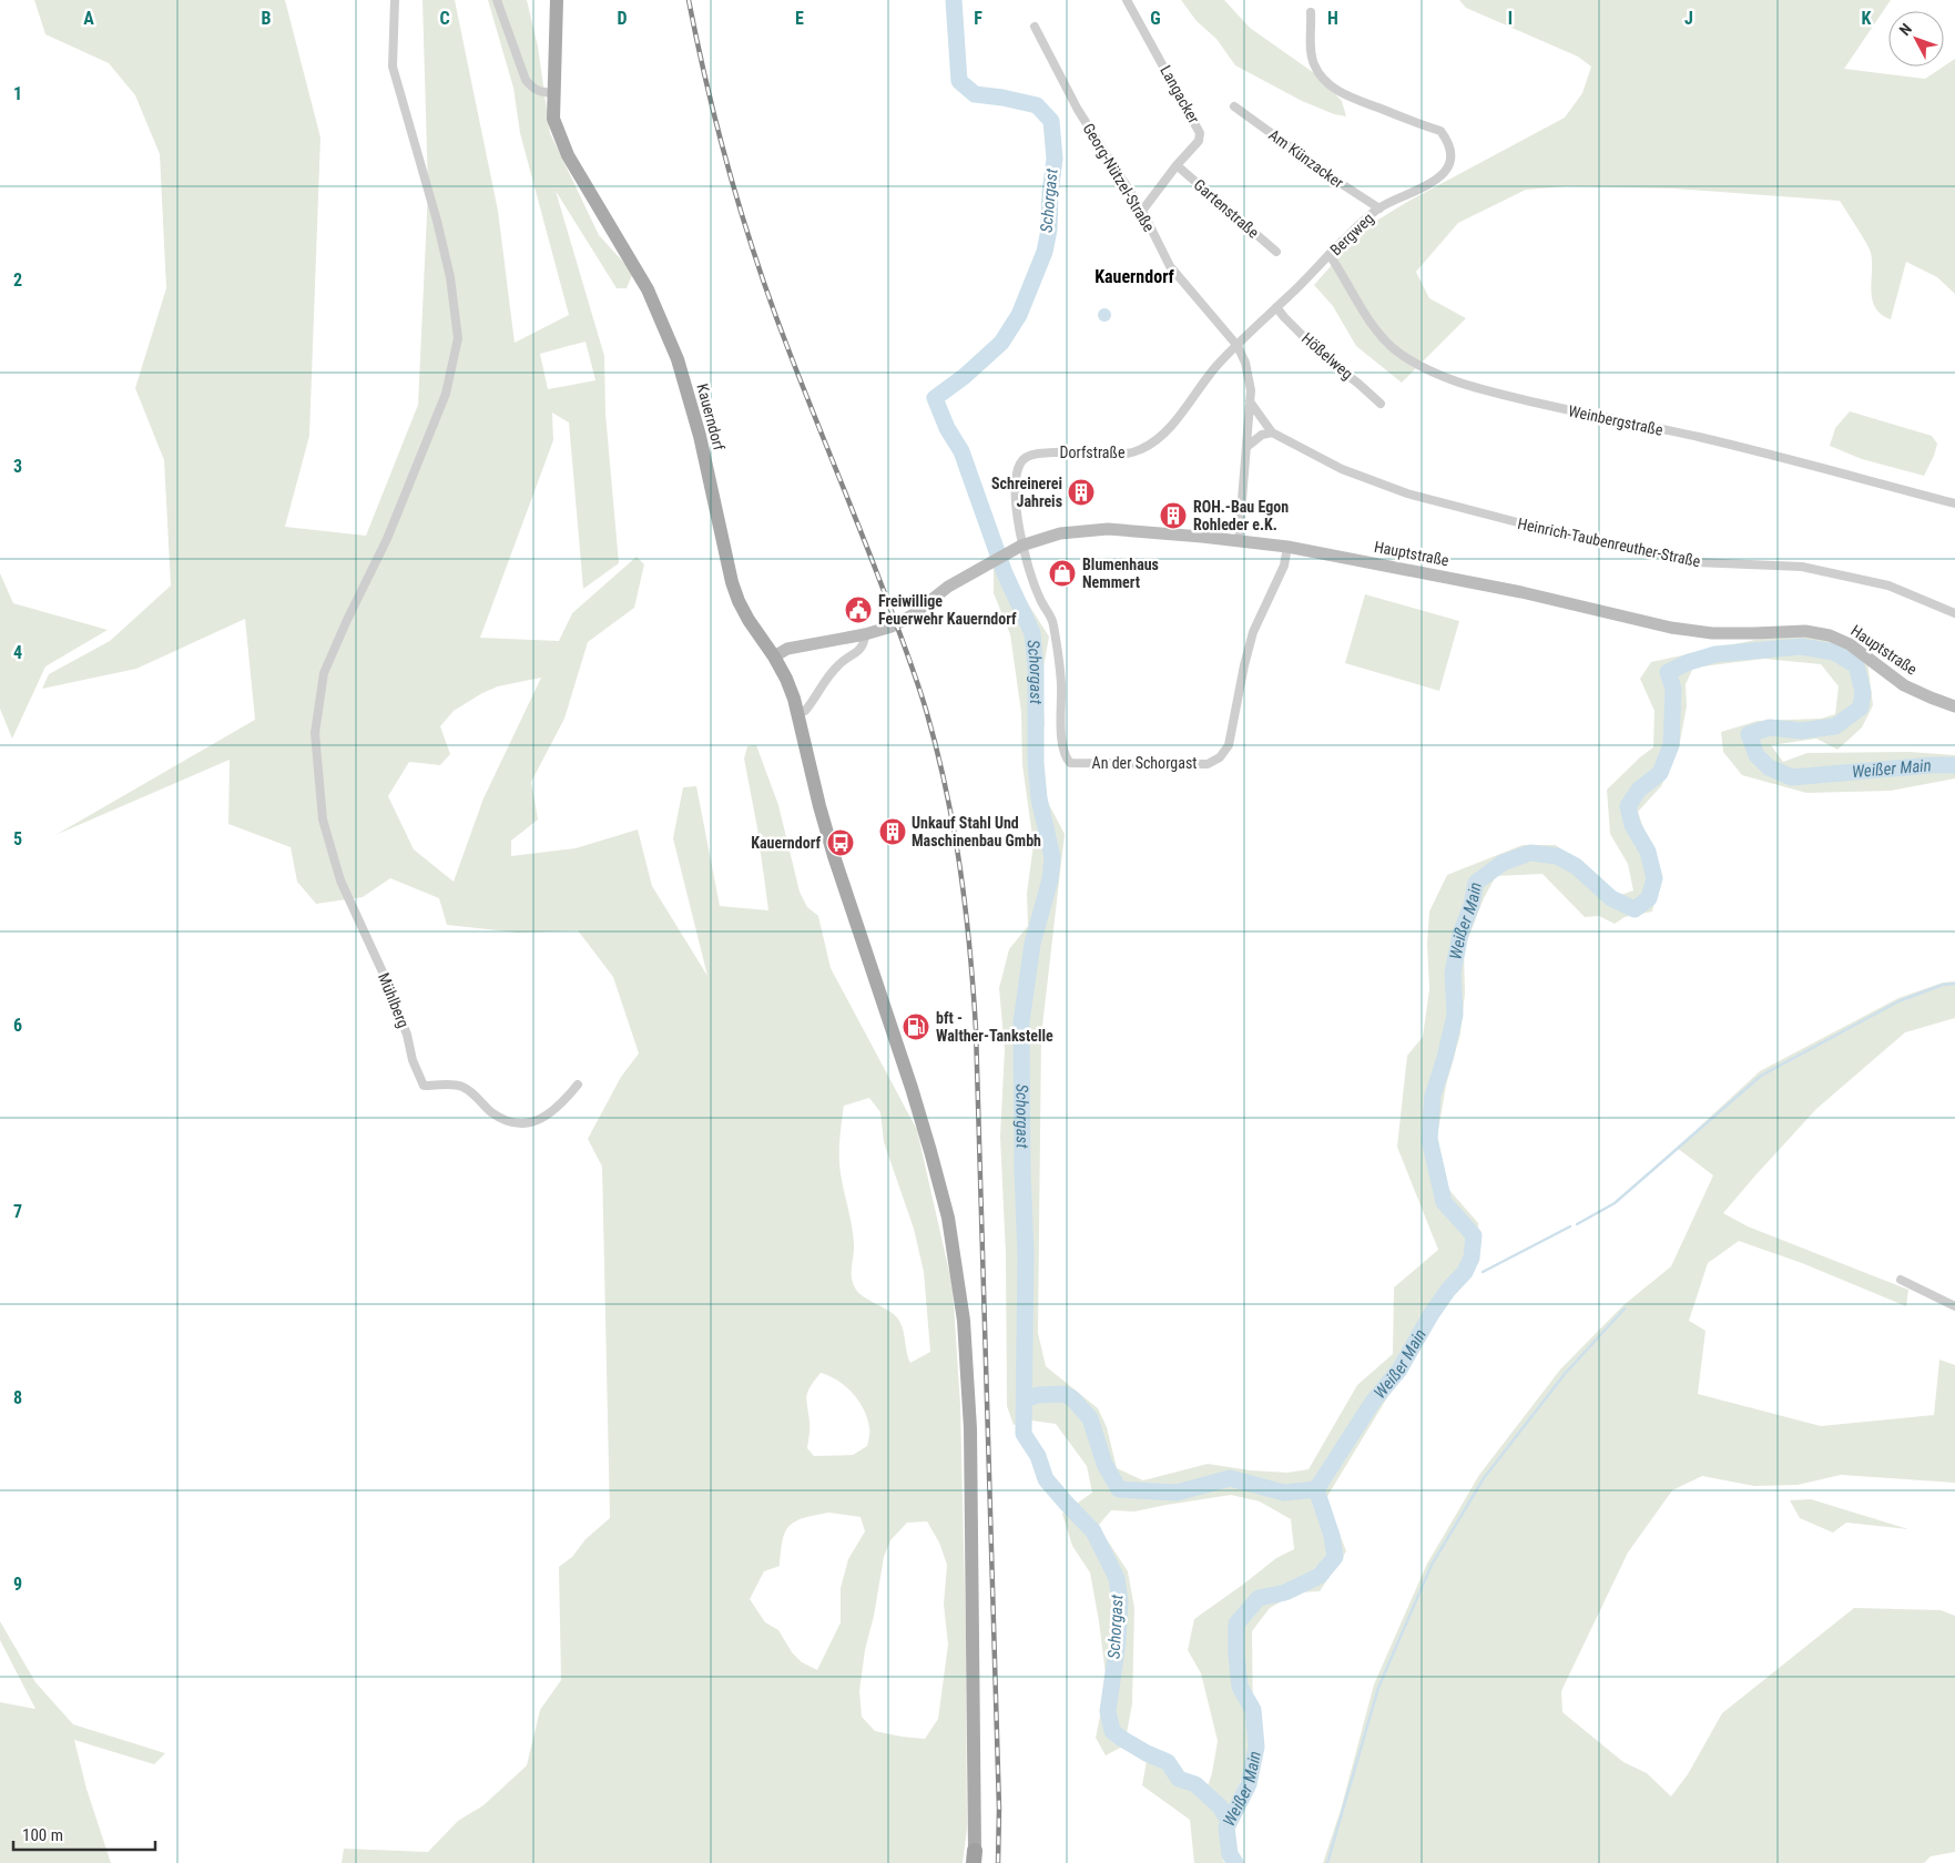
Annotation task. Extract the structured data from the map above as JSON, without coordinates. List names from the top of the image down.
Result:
{
  "streets": {
    "main road": ["Kauerndorf", "Hauptstraße"],
    "street": [
      "Langacker",
      "Am Künzacker",
      "Georg-Nützel-Straße",
      "Gartenstraße",
      "Bergweg",
      "Hößelweg",
      "Weinbergstraße",
      "Dorfstraße",
      "Heinrich-Taubenreuther-Straße",
      "An der Schorgast",
      "Mühlberg"
    ]
  },
  "crossings": [
    ["Langacker", "Georg-Nützel-Straße"],
    ["Langacker", "Gartenstraße"],
    ["Am Künzacker", "Bergweg"],
    ["Georg-Nützel-Straße", "Bergweg"],
    ["Georg-Nützel-Straße", "Dorfstraße"],
    ["Bergweg", "Hößelweg"],
    ["Bergweg", "Weinbergstraße"],
    ["Bergweg", "Dorfstraße"],
    ["Kauerndorf", "Hauptstraße"],
    ["Dorfstraße", "Hauptstraße"],
    ["Dorfstraße", "An der Schorgast"],
    ["Hauptstraße", "An der Schorgast"]
  ],
  "districts": ["Kauerndorf"],
  "water": ["Schorgast", "Weißer Main"],
  "places": {
    "building": ["Schreinerei Jahreis", "ROH.-Bau Egon Rohleder e.K.", "Unkauf Stahl Und Maschinenbau Gmbh"],
    "shop": ["Blumenhaus Nemmert"],
    "public building": ["Freiwillige Feuerwehr Kauerndorf"],
    "bus stop": ["Kauerndorf"],
    "fuel station": ["bft - Walther-Tankstelle"]
  },
  "scale_bar": "100 m",
  "north": "top left",
  "grid": {
    "columns": [
      "A",
      "B",
      "C",
      "D",
      "E",
      "F",
      "G",
      "H",
      "I",
      "J",
      "K"
    ],
    "rows": [
      "1",
      "2",
      "3",
      "4",
      "5",
      "6",
      "7",
      "8",
      "9"
    ]
  }
}
